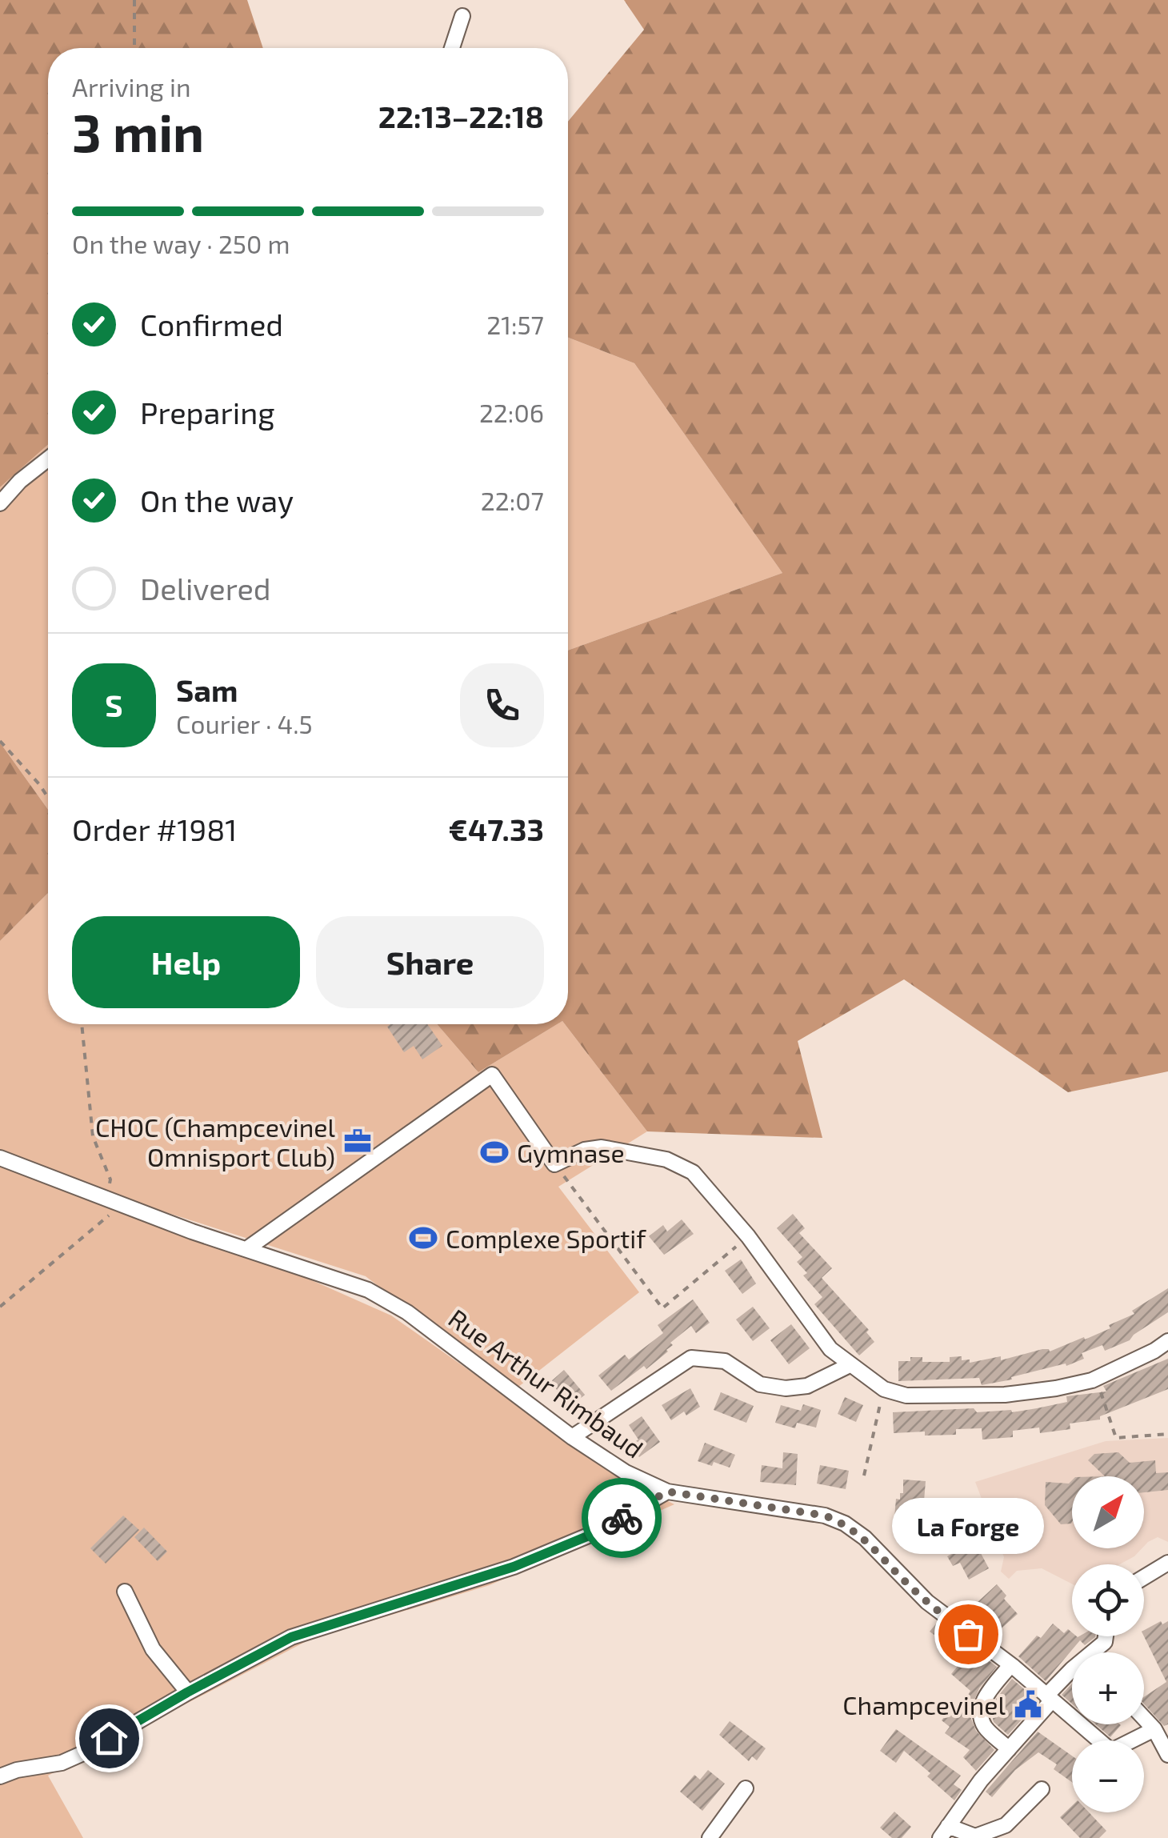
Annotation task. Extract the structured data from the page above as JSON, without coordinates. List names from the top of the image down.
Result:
{
  "streets": {
    "street": ["Rue Arthur Rimbaud"]
  },
  "places": {
    "office": ["CHOC (Champcevinel Omnisport Club)"],
    "sports": ["Gymnase", "Complexe Sportif"],
    "other": ["La Forge"],
    "public building": ["Champcevinel"]
  },
  "north": "top right",
  "page": {
    "heading": ["3 min", "Arriving in", "22:13–22:18"],
    "panel": [
      "Sam",
      "Courier · 4.5",
      "Order #1981",
      "€47.33"
    ],
    "bar": "On the way · 250 m",
    "list": [
      ["Confirmed", "21:57"],
      ["Preparing", "22:06"],
      ["On the way", "22:07"],
      "Delivered"
    ],
    "round": "S",
    "buttons": ["Help", "Share"],
    "map_buttons": ["+", "−"],
    "bubble": "La Forge"
  }
}
